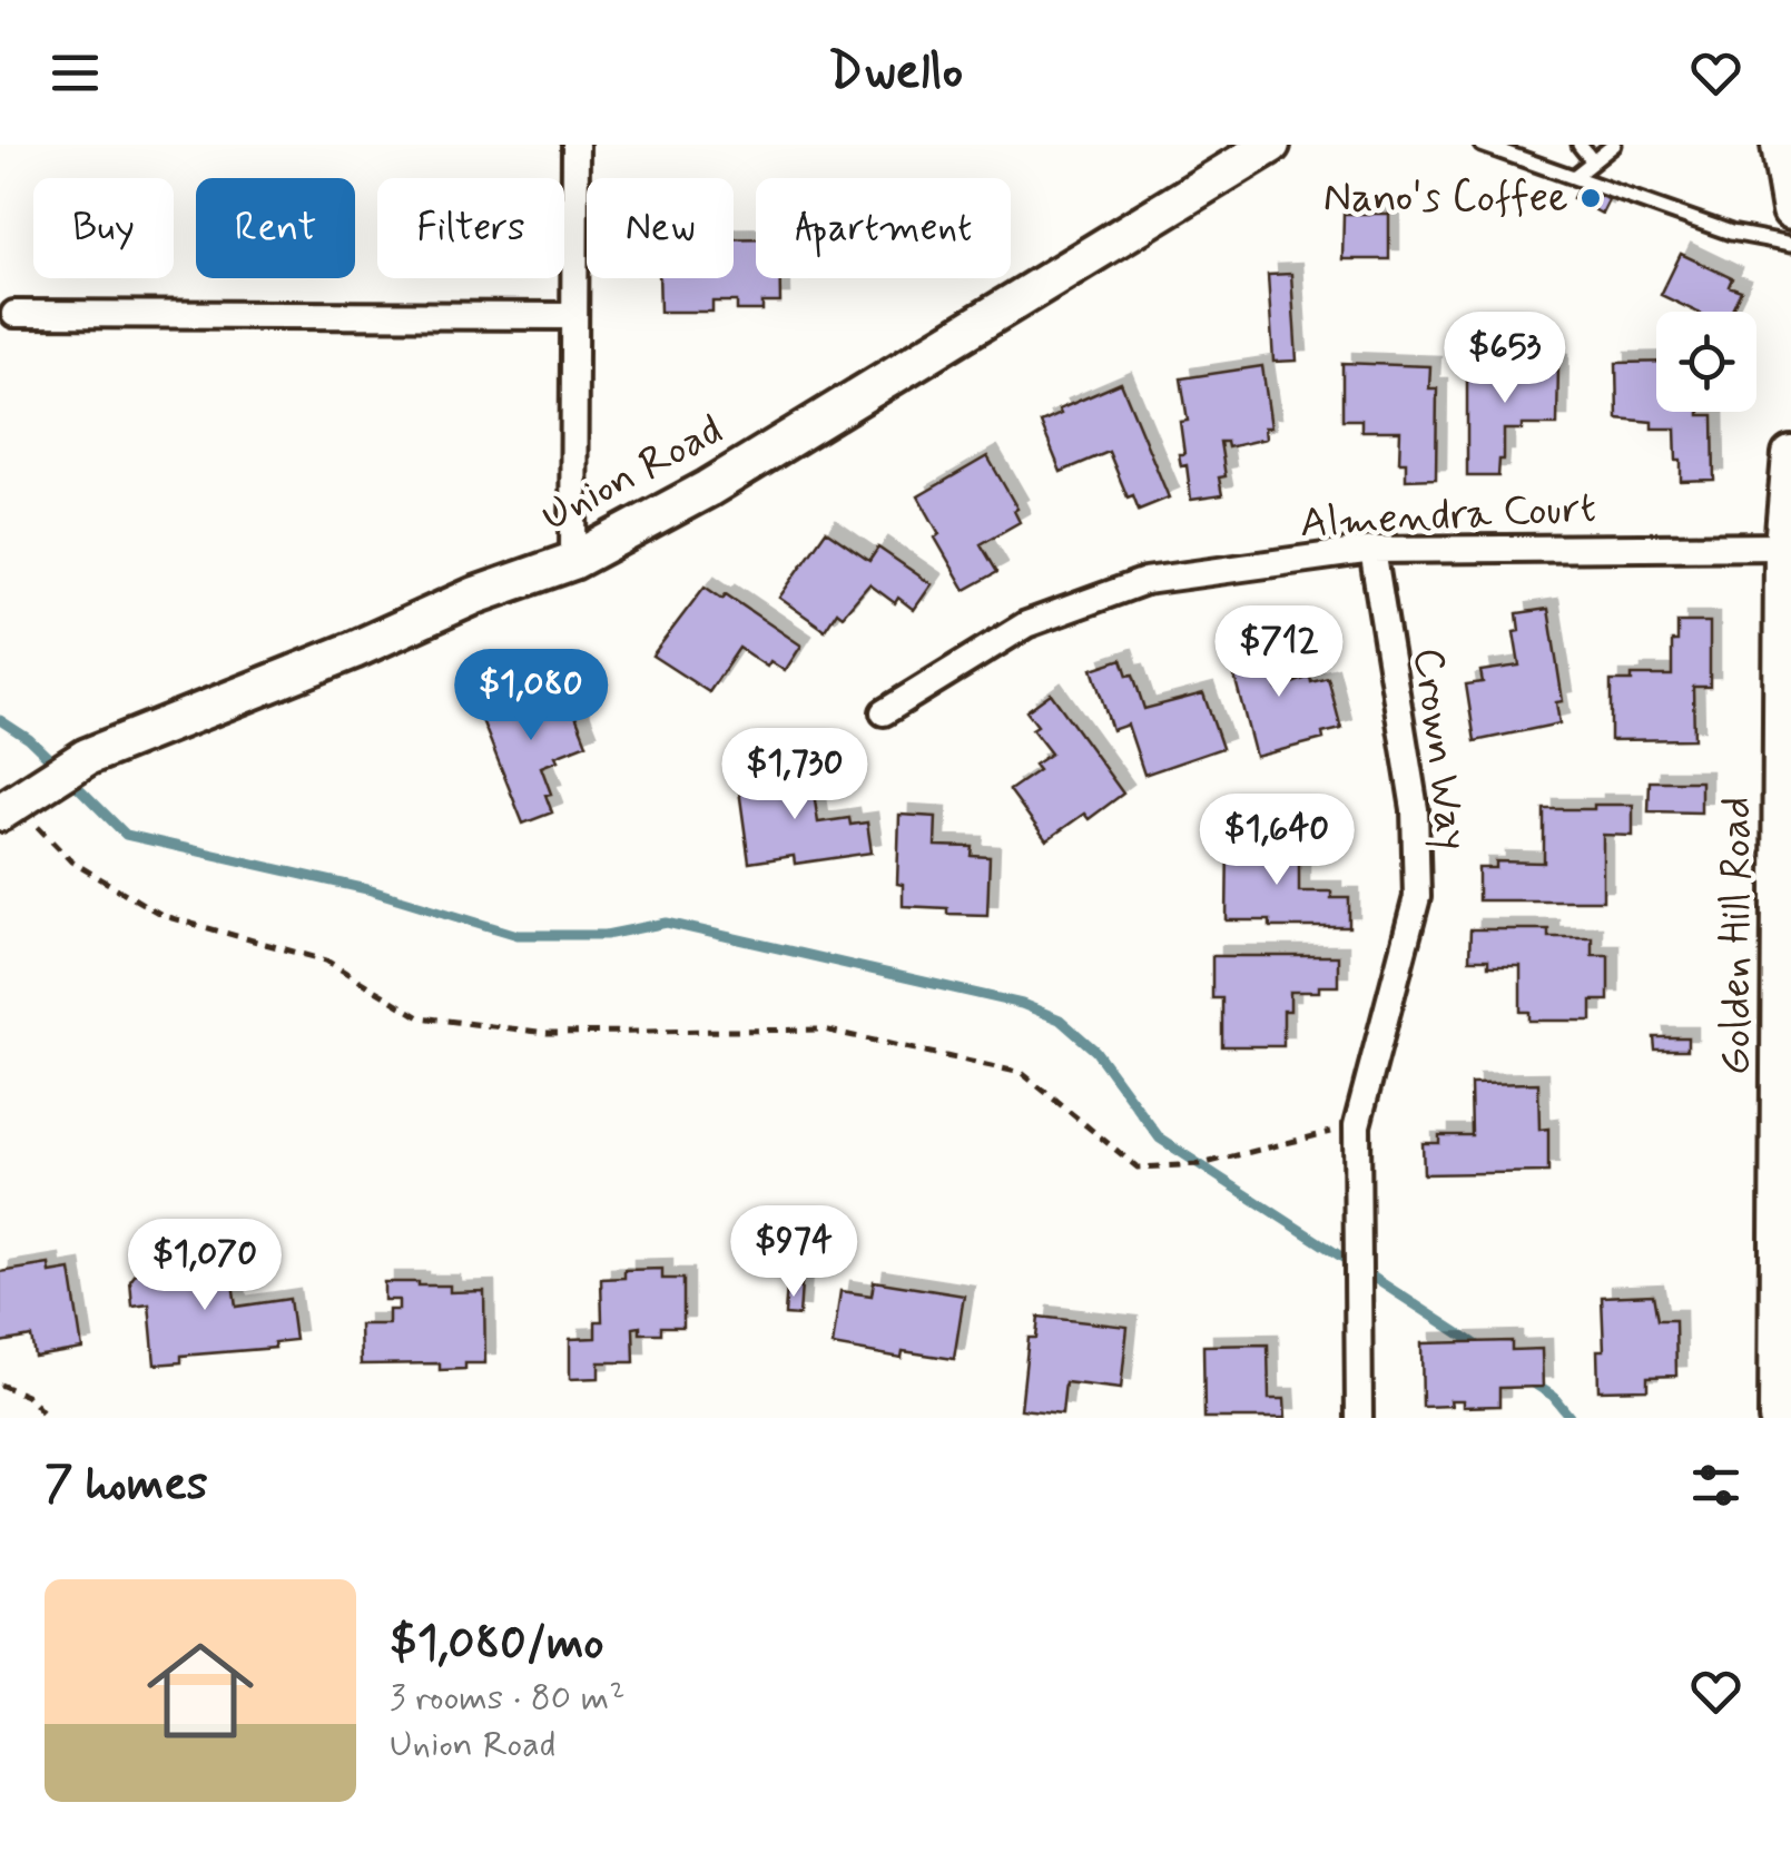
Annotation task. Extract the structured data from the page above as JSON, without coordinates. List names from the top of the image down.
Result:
{
  "streets": {
    "main road": ["Union Road", "Golden Hill Road"],
    "street": ["Almendra Court", "Crown Way"]
  },
  "crossings": [
    ["Almendra Court", "Crown Way"],
    ["Almendra Court", "Golden Hill Road"]
  ],
  "places": ["Nano's Coffee"],
  "page": {
    "header": "Dwello",
    "chip": [
      "Buy",
      "Rent",
      "Filters",
      "New",
      "Apartment"
    ],
    "price": [
      "$653",
      "$712",
      "$1,080",
      "$1,730",
      "$1,640",
      "$974",
      "$1,070"
    ],
    "heading": "7 homes",
    "list": [
      {
        "name": "$1,080/mo",
        "note": "3 rooms · 80 m² · Union Road"
      }
    ]
  }
}
